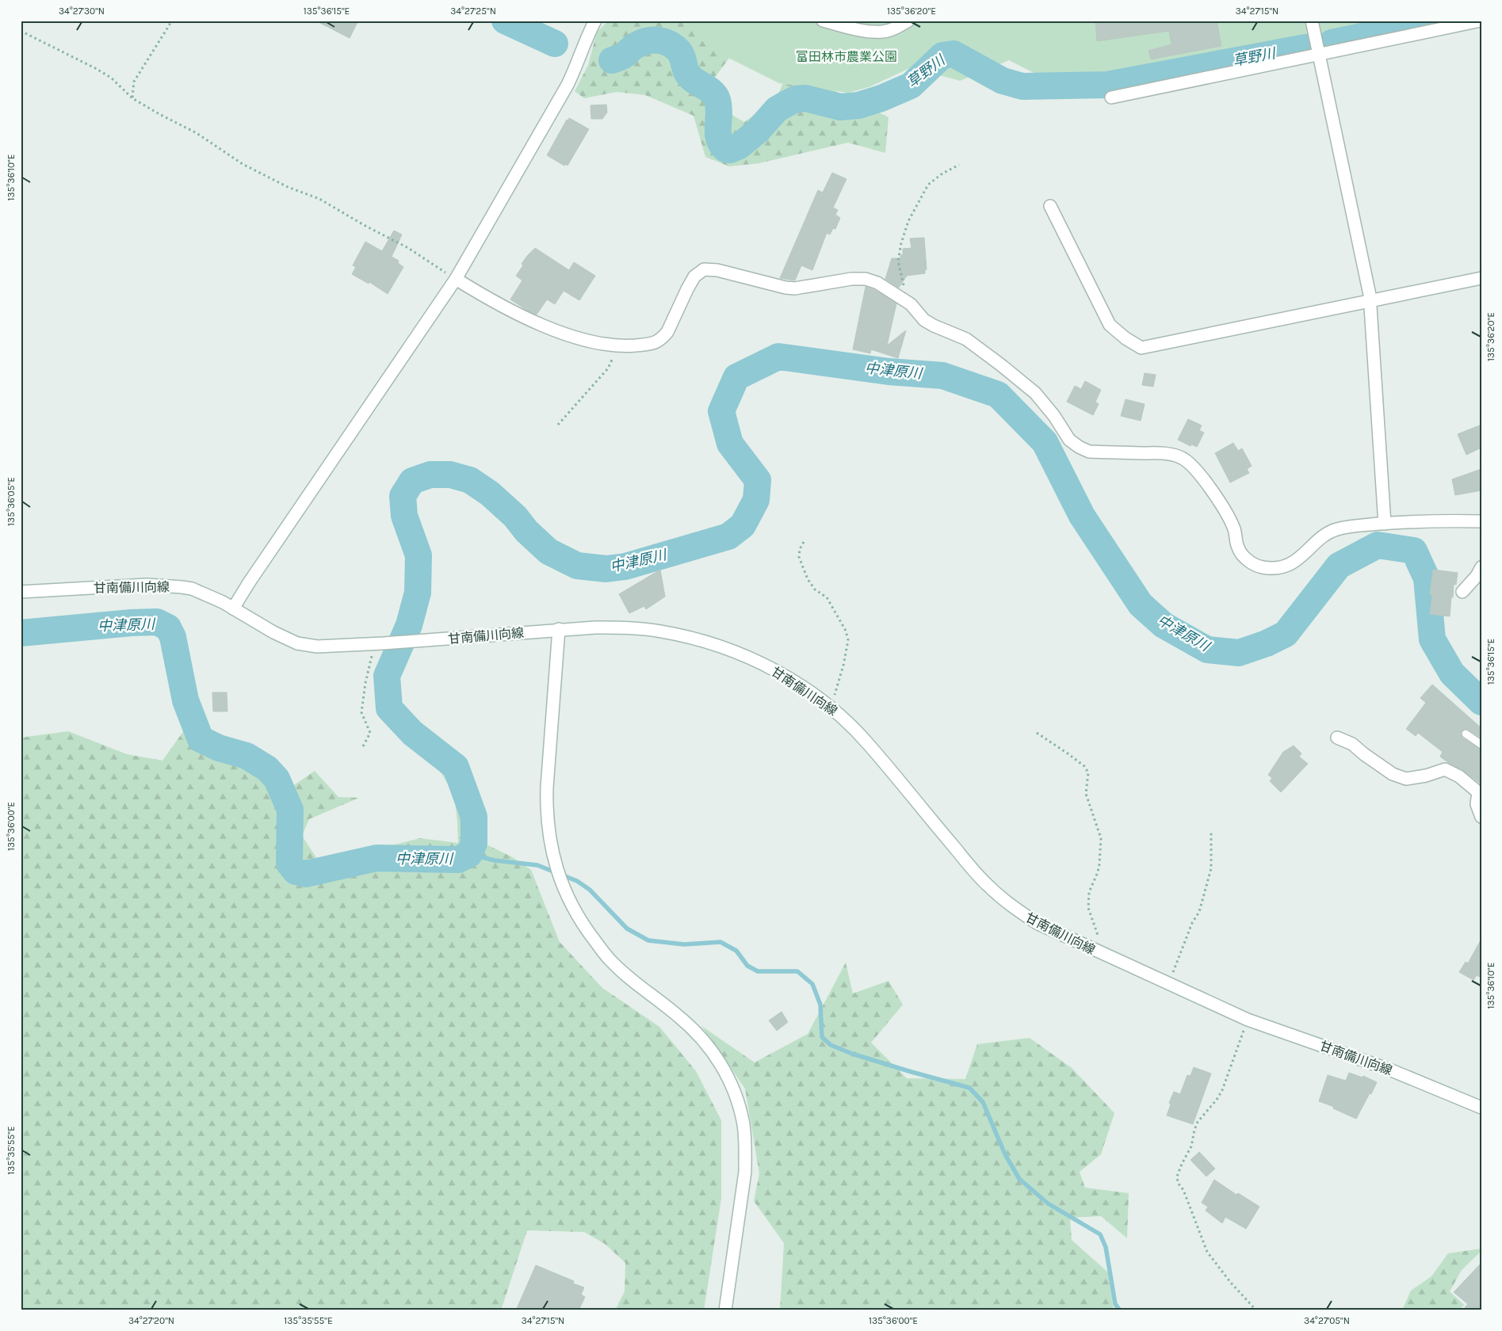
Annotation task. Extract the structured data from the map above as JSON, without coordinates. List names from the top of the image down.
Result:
{
  "streets": {
    "street": ["甘南備川向線"]
  },
  "water": ["草野川", "中津原川"],
  "parks": ["富田林市農業公園"],
  "coordinates": [
    "34°27'30\"N",
    "135°36'15\"E",
    "34°27'25\"N",
    "135°36'20\"E",
    "34°27'15\"N",
    "135°36'10\"E",
    "135°36'05\"E",
    "135°36'00\"E",
    "135°35'55\"E",
    "34°27'20\"N",
    "34°27'05\"N"
  ]
}
